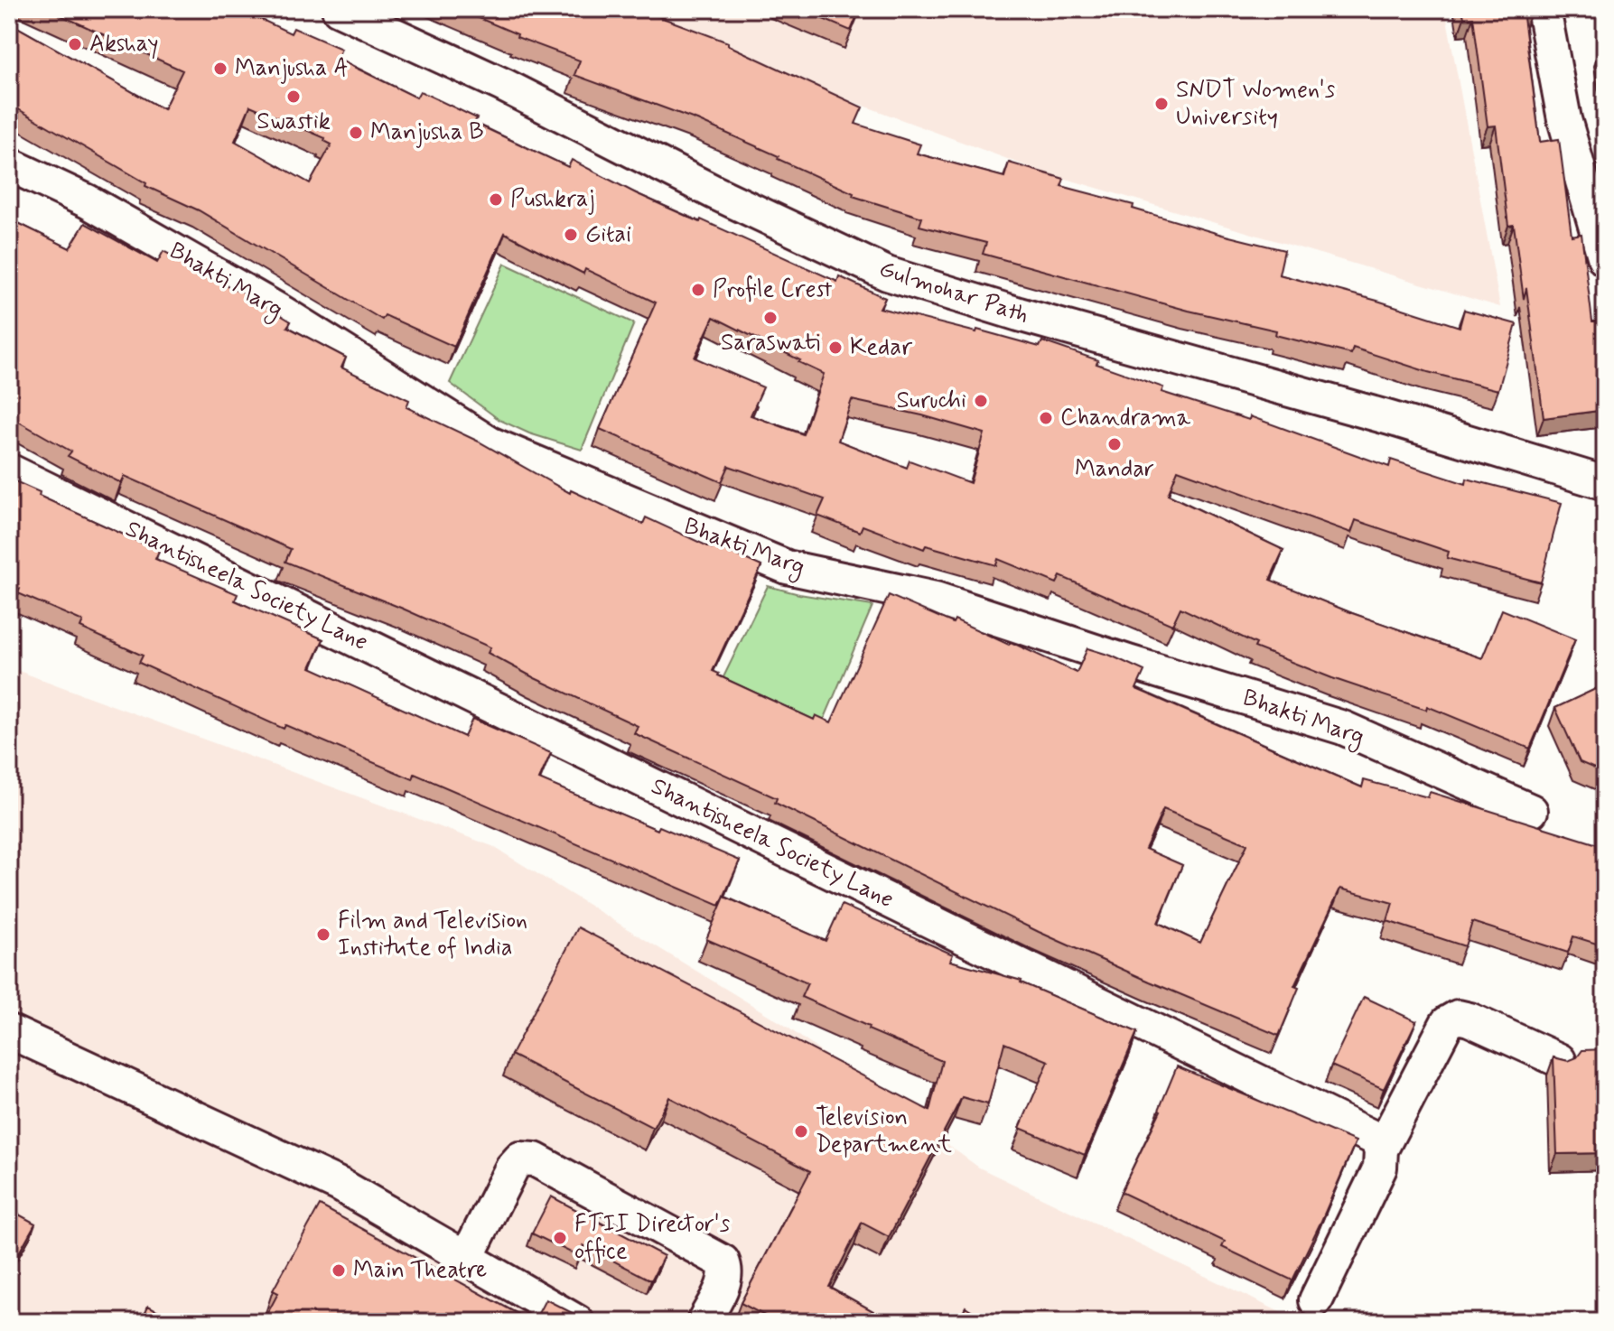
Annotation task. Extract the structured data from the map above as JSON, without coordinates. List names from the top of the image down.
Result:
{
  "streets": {
    "street": ["Bhakti Marg", "Gulmohar Path", "Shantisheela Society Lane"]
  },
  "places": [
    "Akshay",
    "Manjusha A",
    "Swastik",
    "SNDT Women's University",
    "Manjusha B",
    "Pushkraj",
    "Gitai",
    "Profile Crest",
    "Saraswati",
    "Kedar",
    "Suruchi",
    "Chandrama",
    "Mandar",
    "Film and Television Institute of India",
    "Television Department",
    "FTII Director's office",
    "Main Theatre"
  ]
}
